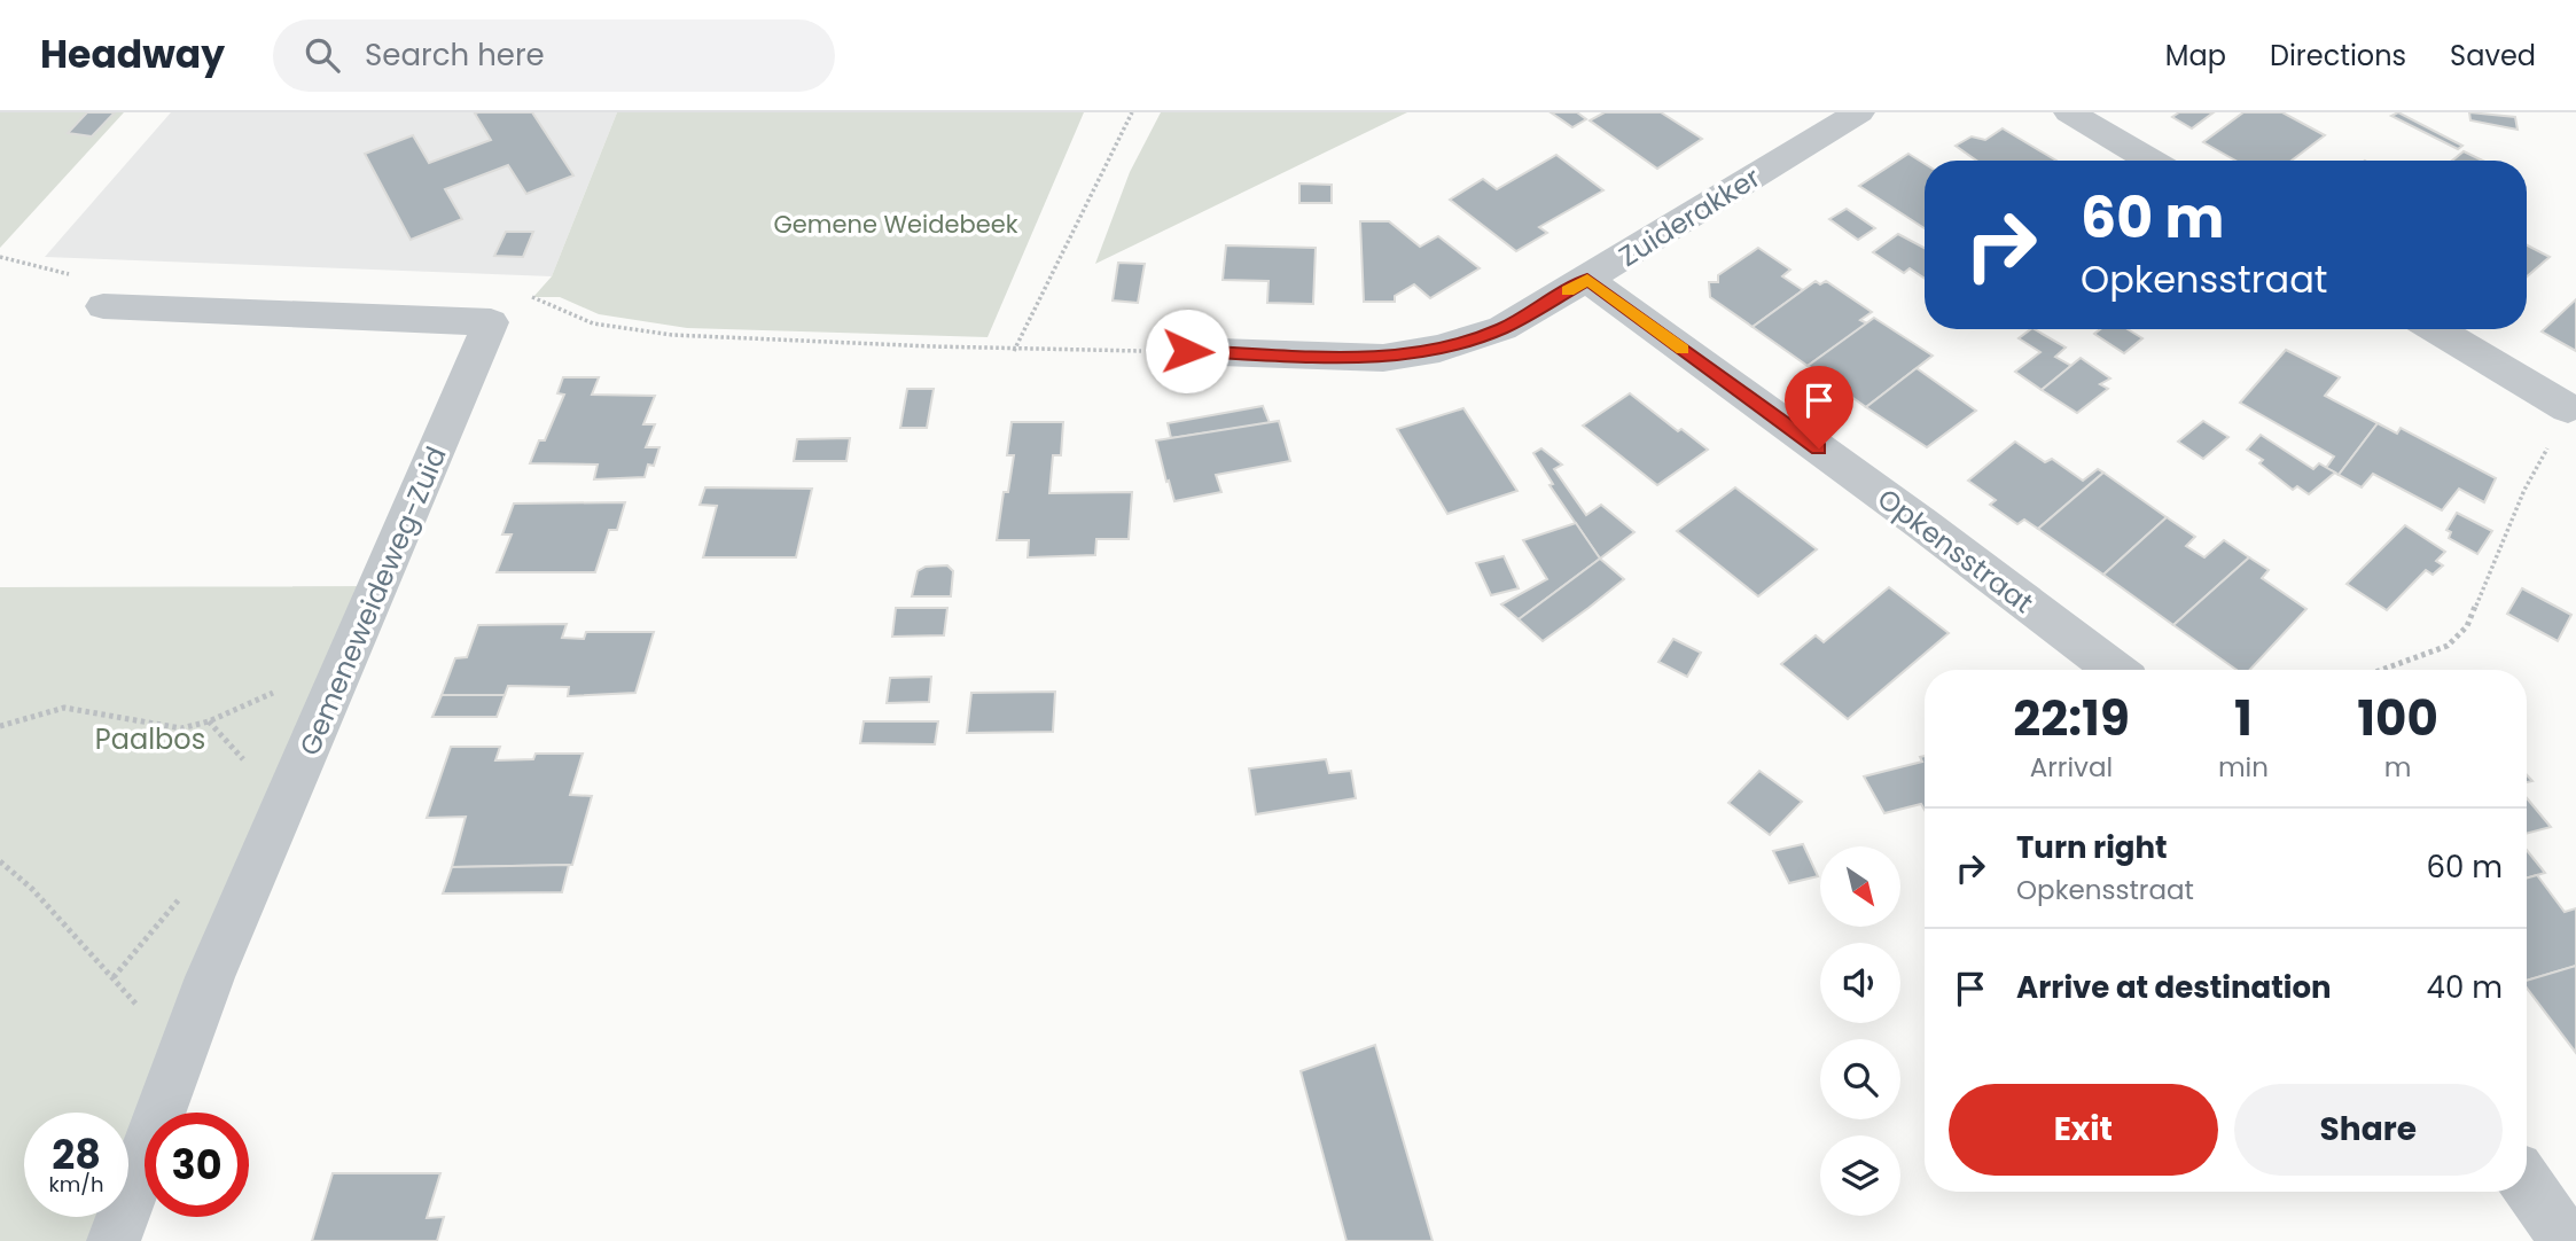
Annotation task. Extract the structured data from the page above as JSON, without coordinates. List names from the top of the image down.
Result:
{
  "streets": {
    "street": ["Zuiderakker", "Opkensstraat", "Gemeneweideweg-Zuid"]
  },
  "crossings": [
    ["Zuiderakker", "Opkensstraat"]
  ],
  "parks": ["Gemene Weidebeek", "Paalbos"],
  "north": "bottom right",
  "page": {
    "header": "Headway",
    "search": "Search here",
    "nav": ["Map", "Directions", "Saved"],
    "turn": ["60 m", "Opkensstraat"],
    "eta": [
      "22:19",
      "Arrival",
      "1",
      "min",
      "100",
      "m"
    ],
    "list": [
      {
        "name": "Turn right",
        "note": "Opkensstraat",
        "value": "60 m"
      },
      {
        "name": "Arrive at destination",
        "value": "40 m"
      }
    ],
    "buttons": ["Exit", "Share"],
    "speed": "28 km/h",
    "limit": "30"
  }
}
